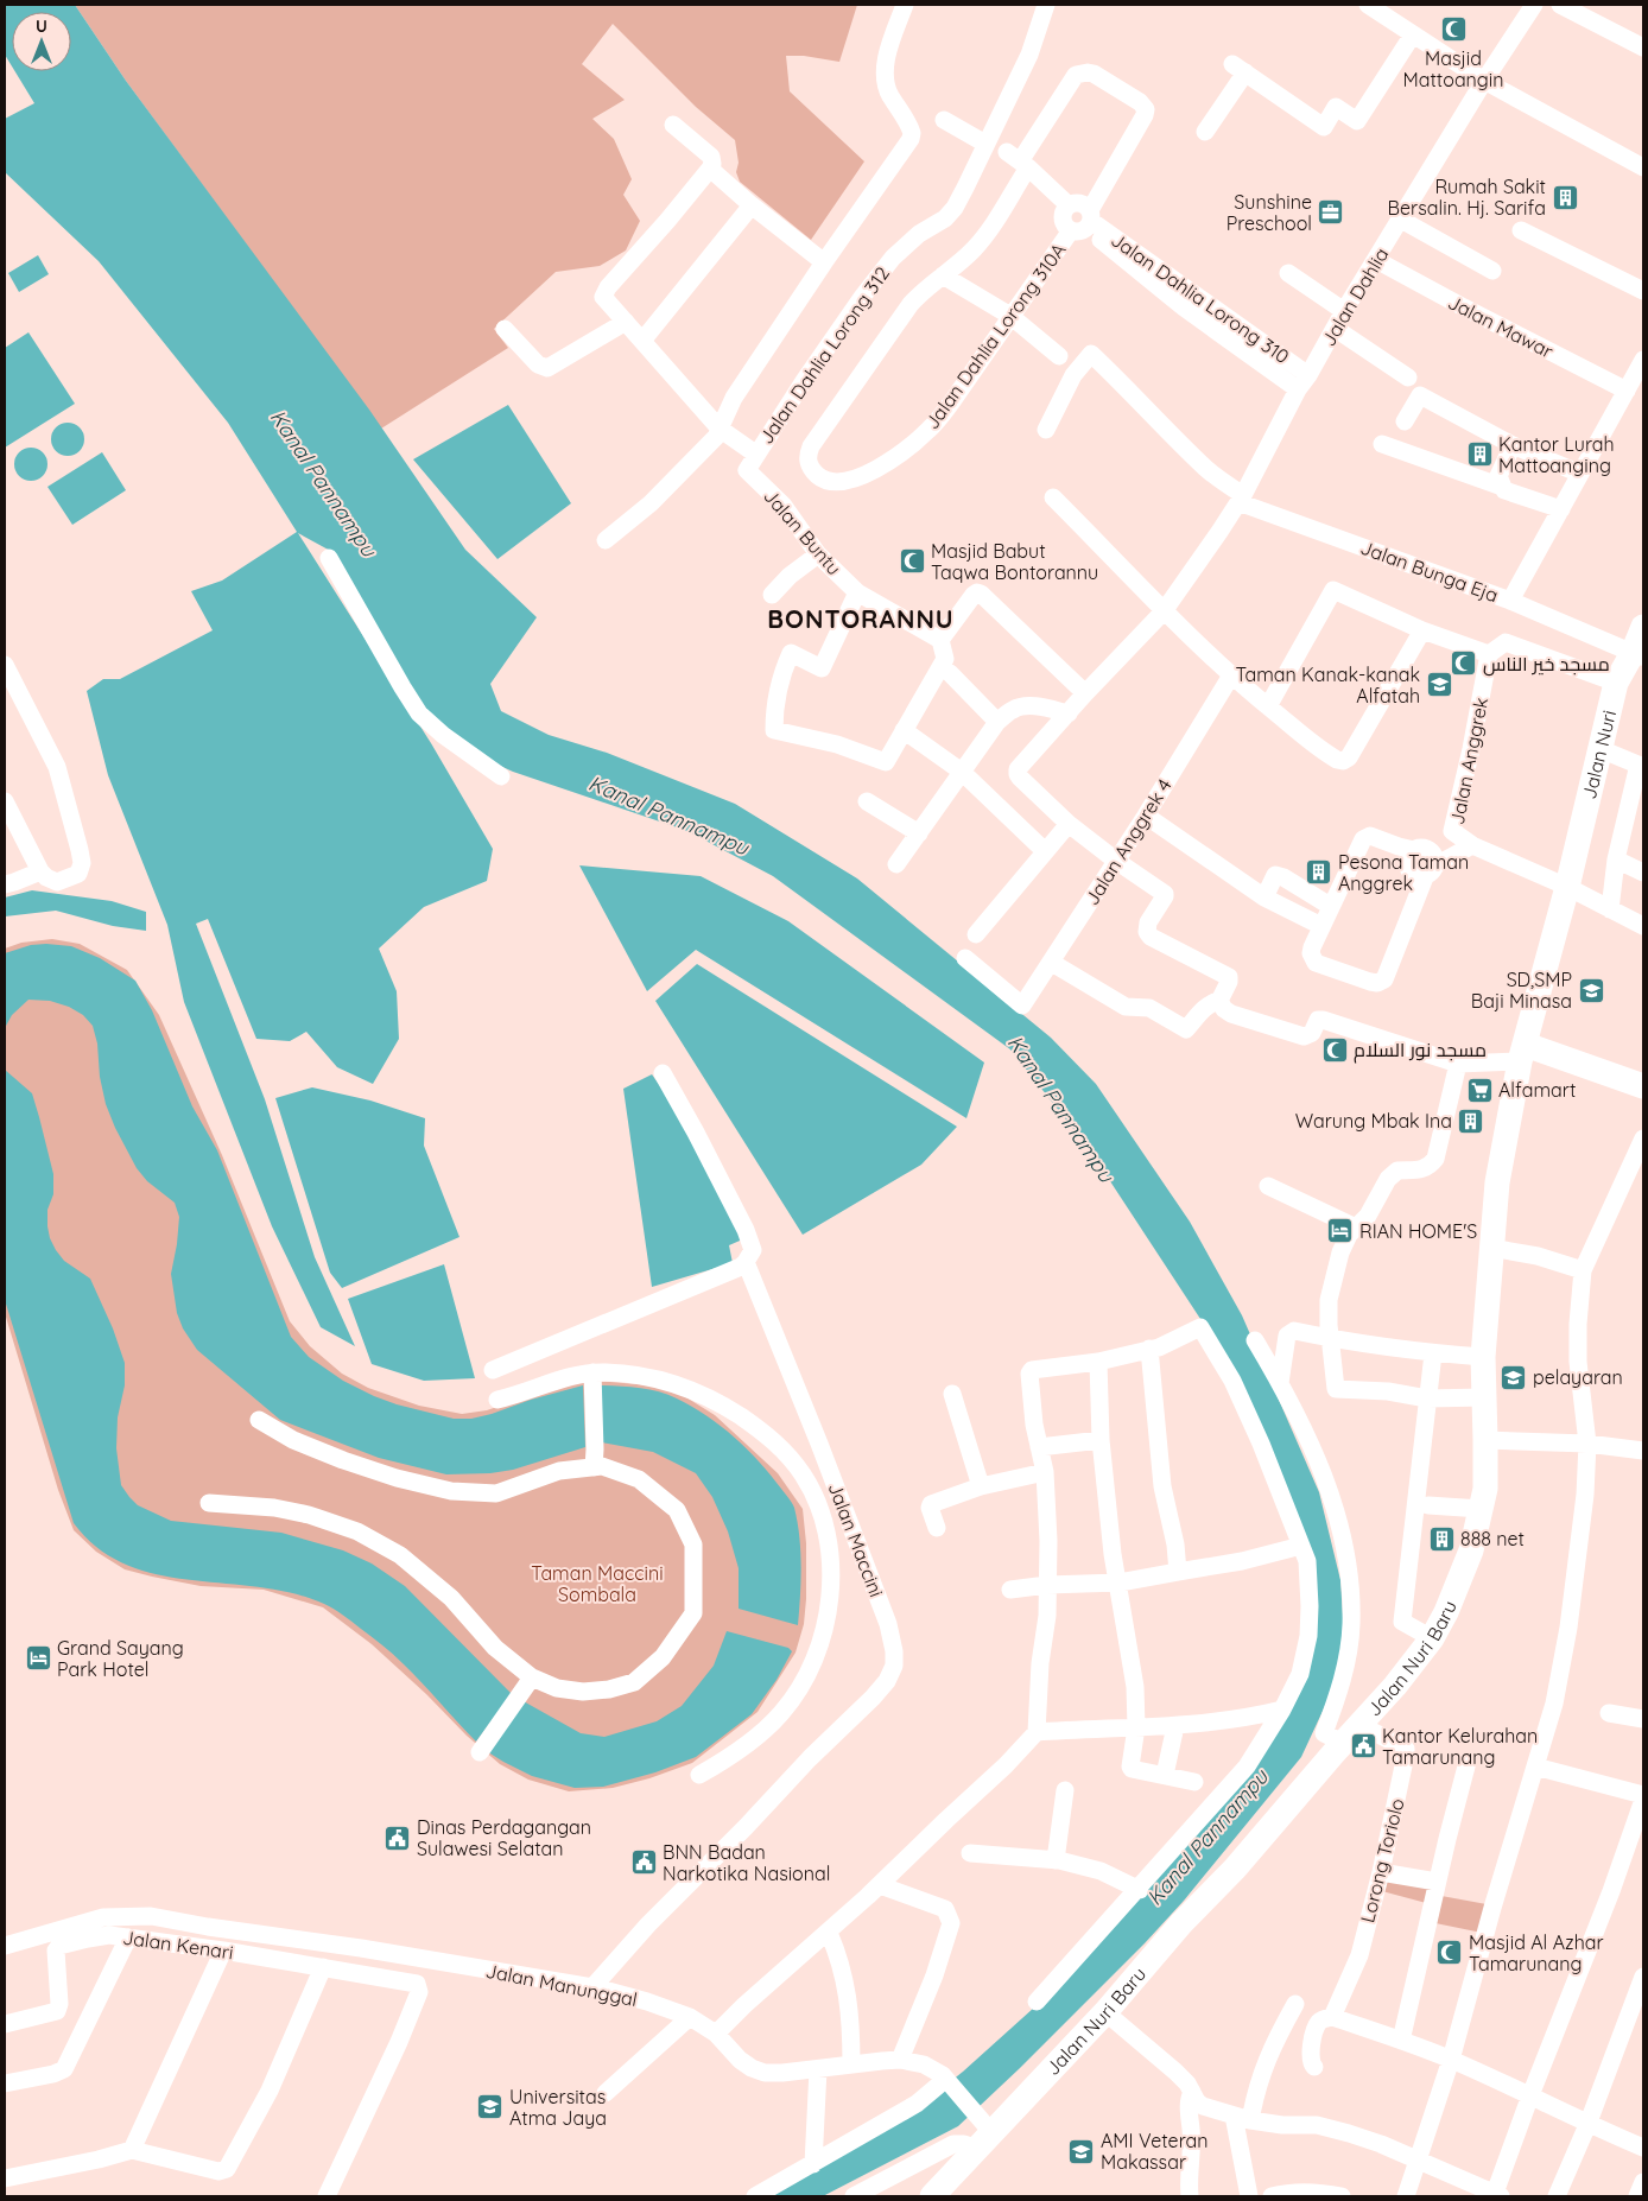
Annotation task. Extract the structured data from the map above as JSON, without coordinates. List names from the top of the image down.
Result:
{
  "streets": {
    "street": [
      "Jalan Dahlia",
      "Jalan Dahlia Lorong 310",
      "Jalan Mawar",
      "Jalan Dahlia Lorong 310A",
      "Jalan Dahlia Lorong 312",
      "Jalan Buntu",
      "Jalan Bunga Eja",
      "Jalan Nuri",
      "Jalan Anggrek",
      "Jalan Anggrek 4",
      "Jalan Maccini",
      "Jalan Nuri Baru",
      "Lorong Toriolo",
      "Jalan Kenari",
      "Jalan Manunggal"
    ]
  },
  "crossings": [
    ["Jalan Dahlia", "Jalan Dahlia Lorong 310"],
    ["Jalan Dahlia", "Jalan Mawar"],
    ["Jalan Dahlia", "Jalan Bunga Eja"],
    ["Jalan Dahlia Lorong 310", "Jalan Dahlia Lorong 310A"],
    ["Jalan Dahlia Lorong 312", "Jalan Buntu"],
    ["Jalan Bunga Eja", "Jalan Nuri"],
    ["Jalan Nuri", "Jalan Anggrek"],
    ["Jalan Nuri", "Jalan Nuri Baru"],
    ["Jalan Maccini", "Jalan Manunggal"],
    ["Jalan Nuri Baru", "Lorong Toriolo"],
    ["Jalan Nuri Baru", "Jalan Manunggal"]
  ],
  "districts": ["BONTORANNU"],
  "water": ["Kanal Pannampu"],
  "parks": ["Taman Maccini Sombala"],
  "places": {
    "mosque": [
      "Masjid Mattoangin",
      "Masjid Babut Taqwa Bontorannu",
      "مسجد خير الناس",
      "مسجد نور السلام",
      "Masjid Al Azhar Tamarunang"
    ],
    "building": [
      "Rumah Sakit Bersalin. Hj. Sarifa",
      "Kantor Lurah Mattoanging",
      "Pesona Taman Anggrek",
      "Warung Mbak Ina",
      "888 net"
    ],
    "office": ["Sunshine Preschool"],
    "school or university": [
      "Taman Kanak-kanak Alfatah",
      "SD,SMP Baji Minasa",
      "pelayaran",
      "Universitas Atma Jaya",
      "AMI Veteran Makassar"
    ],
    "supermarket": ["Alfamart"],
    "hotel": ["RIAN HOME'S", "Grand Sayang Park Hotel"],
    "public building": ["Kantor Kelurahan Tamarunang", "Dinas Perdagangan Sulawesi Selatan", "BNN Badan Narkotika Nasional"]
  },
  "north": "top"
}
